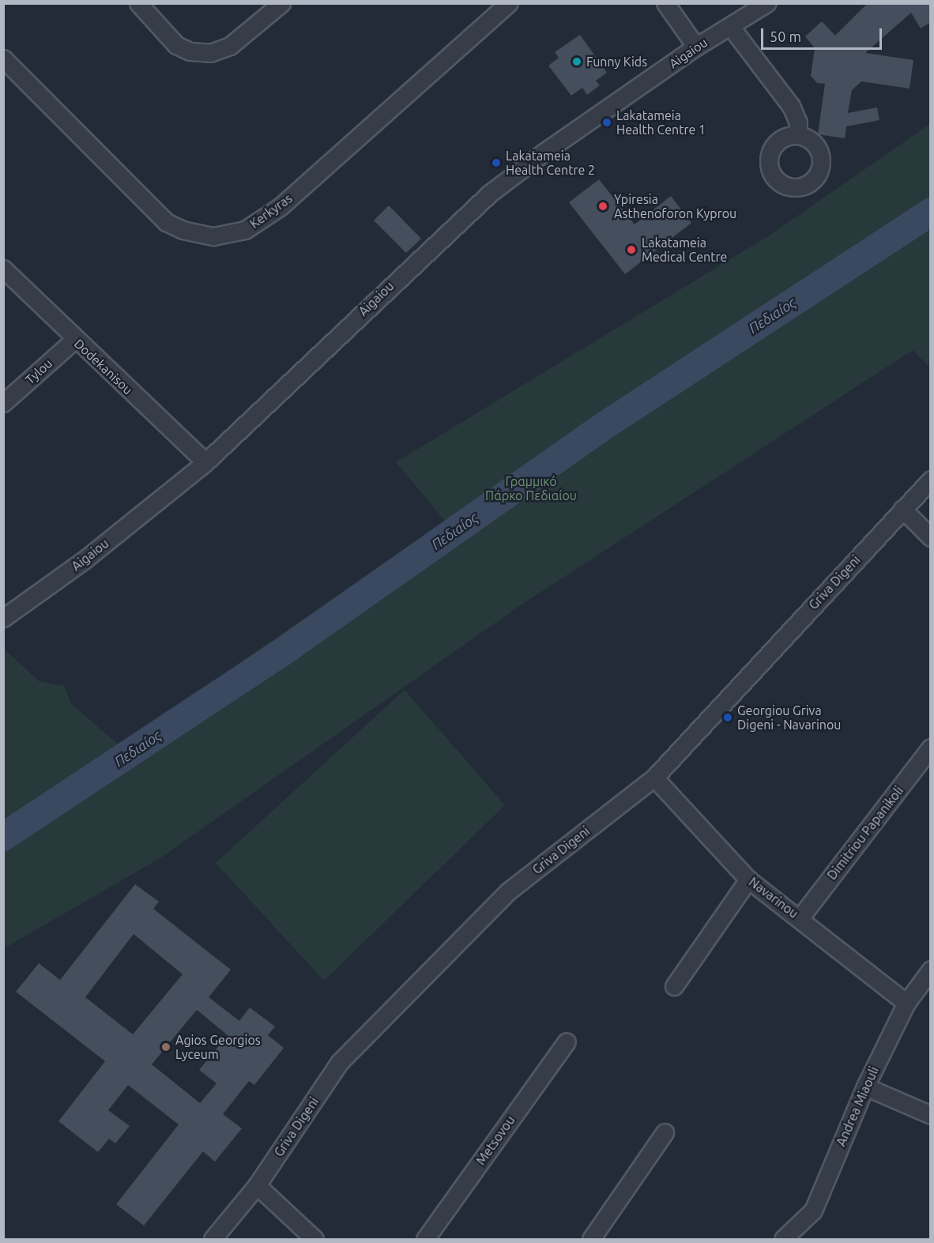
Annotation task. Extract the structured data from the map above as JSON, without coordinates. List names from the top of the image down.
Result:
{
  "streets": {
    "street": [
      "Aigaiou",
      "Kerkyras",
      "Dodekanisou",
      "Tylou",
      "Griva Digeni",
      "Dimitriou Papanikoli",
      "Navarinou",
      "Andrea Miaouli",
      "Metsovou"
    ]
  },
  "crossings": [
    ["Aigaiou", "Dodekanisou"],
    ["Dodekanisou", "Tylou"],
    ["Griva Digeni", "Navarinou"],
    ["Dimitriou Papanikoli", "Navarinou"],
    ["Navarinou", "Andrea Miaouli"]
  ],
  "water": ["Πεδιαίος"],
  "parks": ["Γραμμικό Πάρκο Πεδιαίου"],
  "places": [
    "Funny Kids",
    "Lakatameia Health Centre 1",
    "Lakatameia Health Centre 2",
    "Ypiresia Asthenoforon Kyprou",
    "Lakatameia Medical Centre",
    "Georgiou Griva Digeni - Navarinou",
    "Agios Georgios Lyceum"
  ],
  "scale_bar": "50 m"
}
